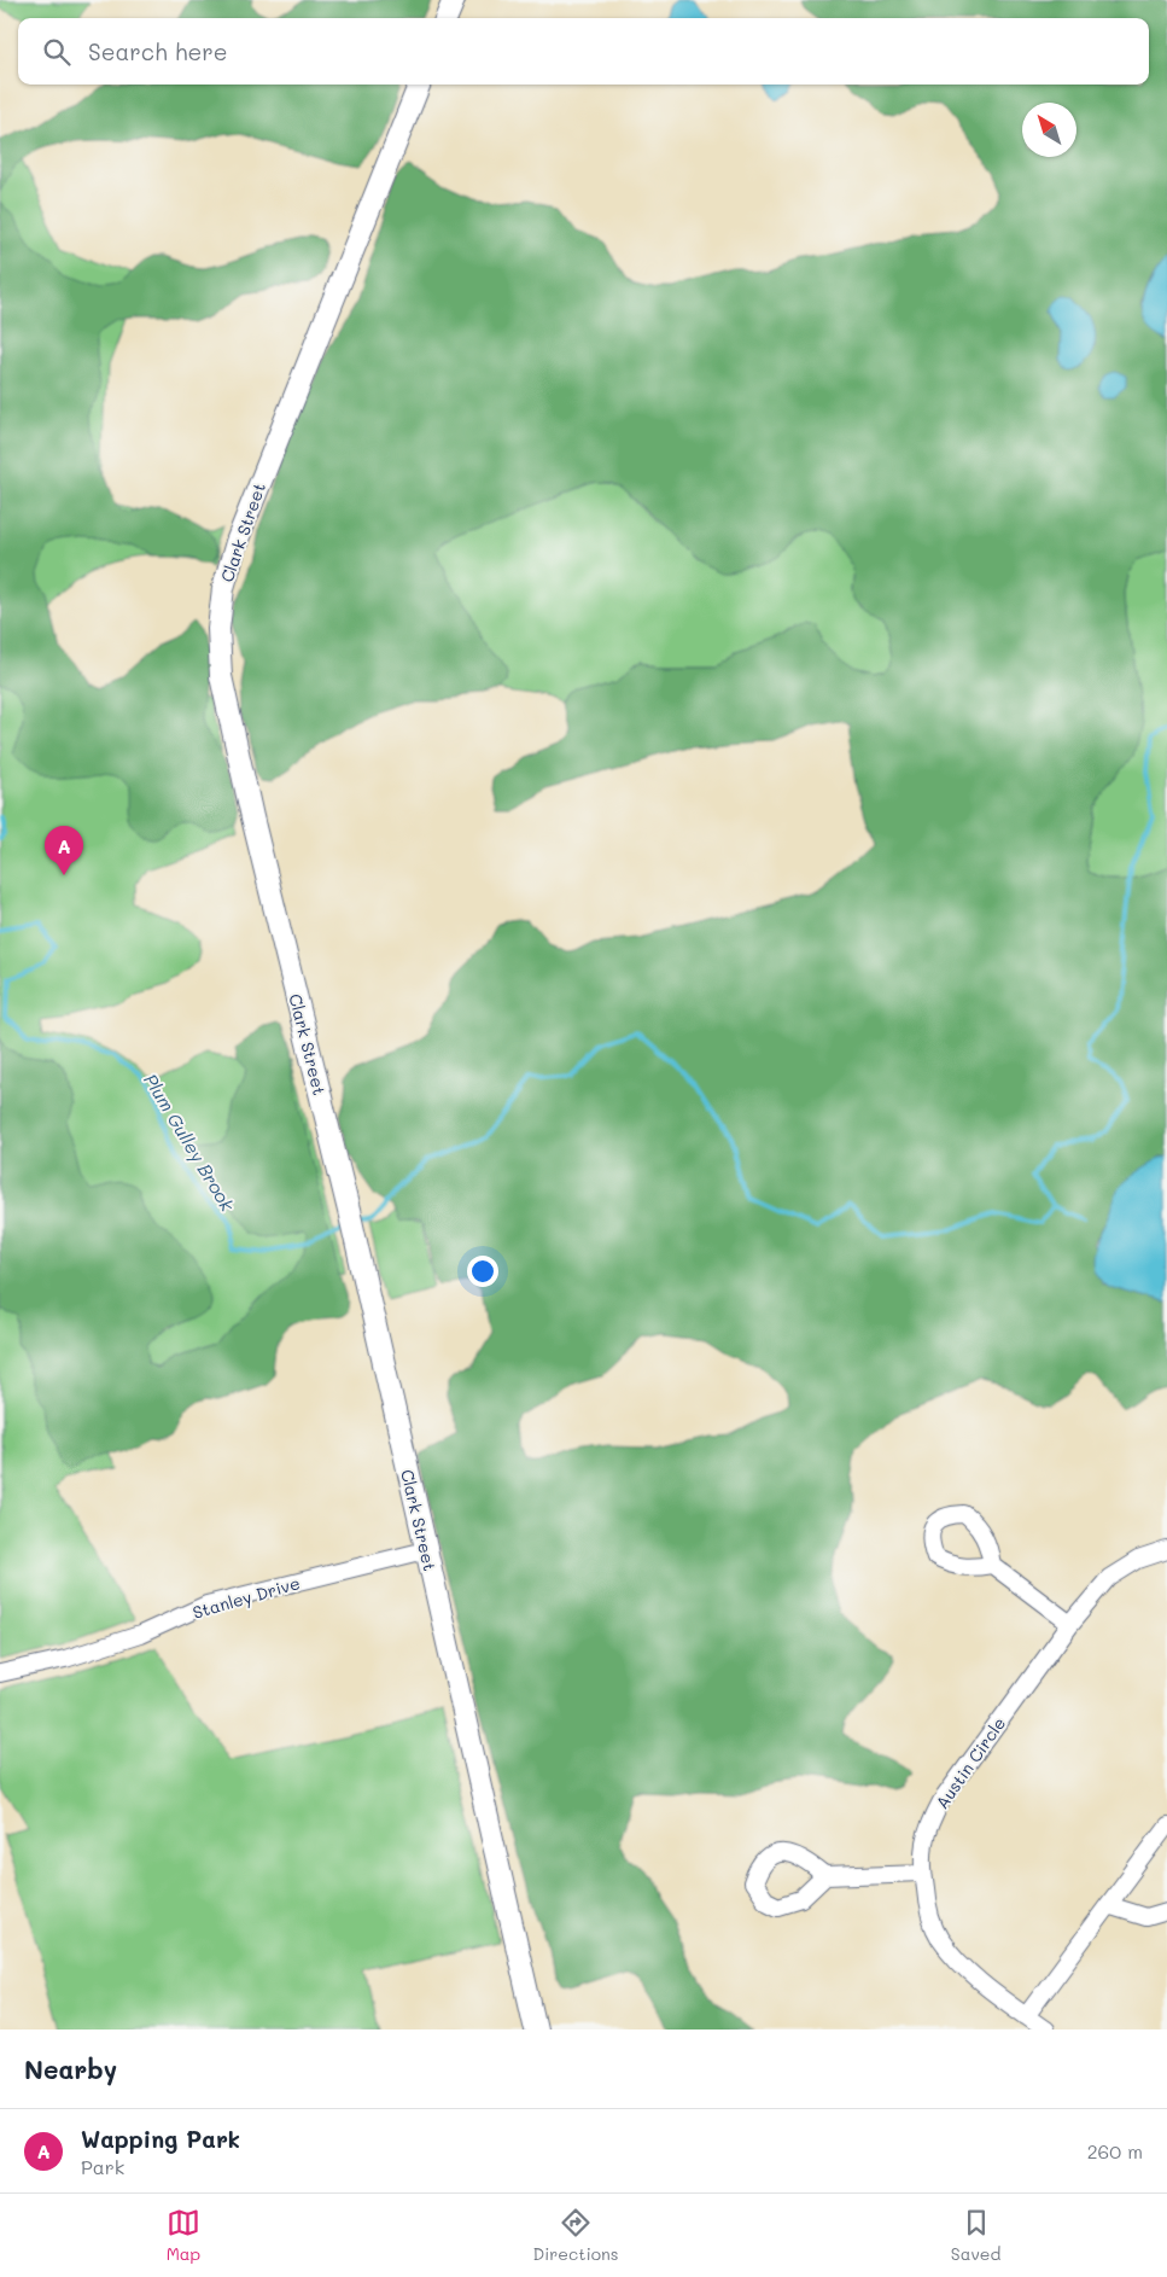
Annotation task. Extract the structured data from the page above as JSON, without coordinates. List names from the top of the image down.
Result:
{
  "streets": {
    "main road": ["Clark Street"],
    "street": ["Stanley Drive", "Austin Circle"]
  },
  "crossings": [
    ["Clark Street", "Stanley Drive"]
  ],
  "water": ["Plum Gulley Brook"],
  "north": "top left",
  "page": {
    "search": "Search here",
    "pins": "A",
    "heading": "Nearby",
    "list": [
      {
        "mark": "A",
        "name": "Wapping Park",
        "note": "Park",
        "value": "260 m"
      }
    ],
    "nav": ["Map", "Directions", "Saved"]
  }
}
